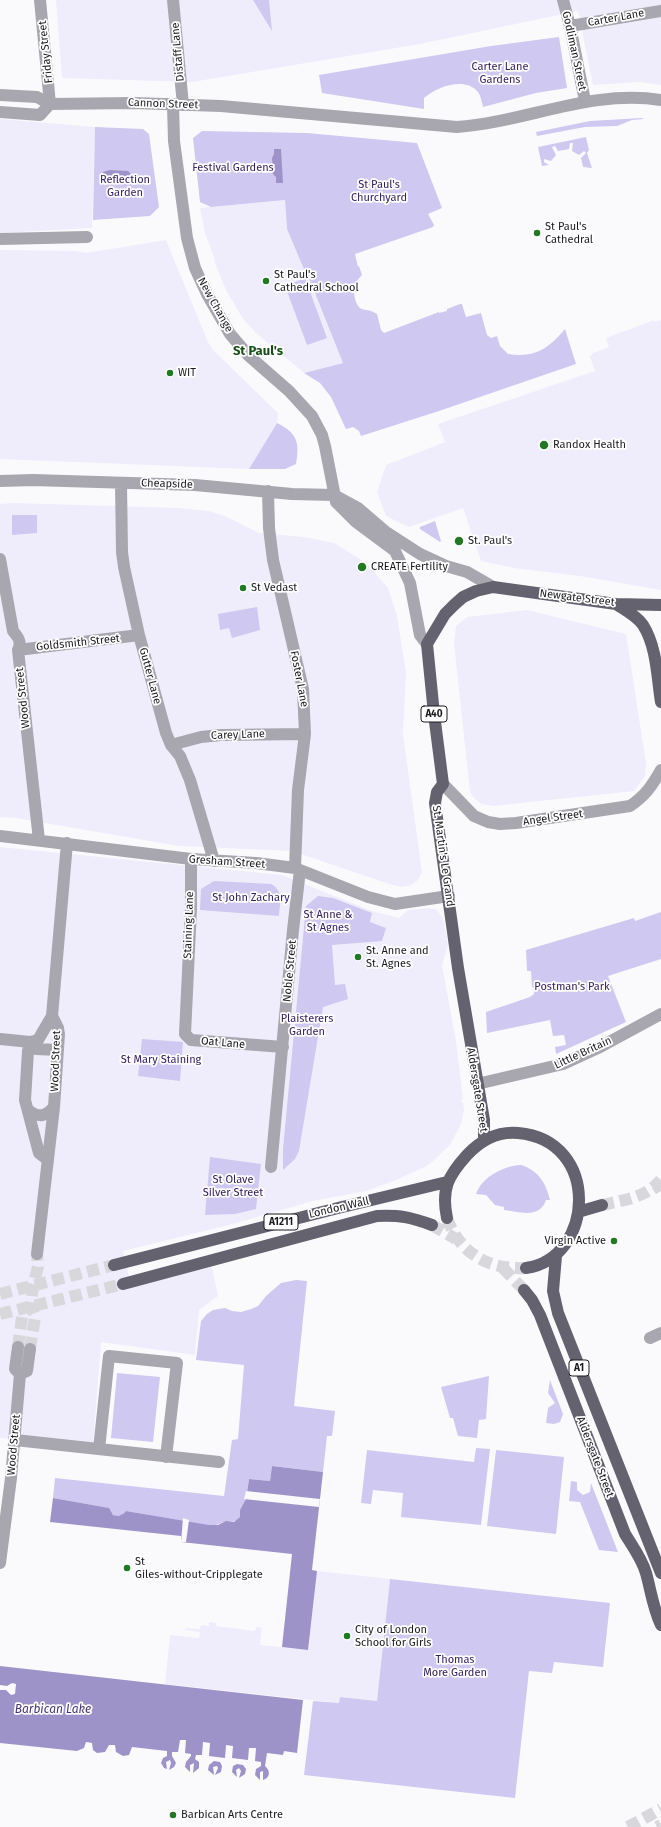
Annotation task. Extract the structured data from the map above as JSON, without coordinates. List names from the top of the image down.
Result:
{
  "streets": {
    "main road": [
      "Newgate Street",
      "A40",
      "St. Martin's Le Grand",
      "Aldersgate Street",
      "London Wall",
      "A1211",
      "A1"
    ],
    "street": [
      "Carter Lane",
      "Godliman Street",
      "Friday Street",
      "Distaff Lane",
      "Cannon Street",
      "New Change",
      "Cheapside",
      "Goldsmith Street",
      "Gutter Lane",
      "Foster Lane",
      "Wood Street",
      "Carey Lane",
      "Angel Street",
      "Gresham Street",
      "Staining Lane",
      "Noble Street",
      "Oat Lane",
      "Little Britain"
    ]
  },
  "crossings": [
    ["Carter Lane", "Godliman Street"],
    ["Godliman Street", "Cannon Street"],
    ["Friday Street", "Cannon Street"],
    ["Distaff Lane", "Cannon Street"],
    ["Distaff Lane", "New Change"],
    ["Cannon Street", "New Change"],
    ["New Change", "Cheapside"],
    ["Cheapside", "Newgate Street"],
    ["Cheapside", "Gutter Lane"],
    ["Cheapside", "Foster Lane"],
    ["Goldsmith Street", "Gutter Lane"],
    ["Goldsmith Street", "Wood Street"],
    ["Gutter Lane", "Carey Lane"],
    ["Gutter Lane", "Gresham Street"],
    ["Foster Lane", "Carey Lane"],
    ["Foster Lane", "Gresham Street"],
    ["Foster Lane", "Noble Street"],
    ["Wood Street", "Gresham Street"],
    ["A40", "Angel Street"],
    ["A40", "St. Martin's Le Grand"],
    ["Angel Street", "St. Martin's Le Grand"],
    ["St. Martin's Le Grand", "Gresham Street"],
    ["St. Martin's Le Grand", "Aldersgate Street"],
    ["Gresham Street", "Staining Lane"],
    ["Gresham Street", "Noble Street"],
    ["Staining Lane", "Oat Lane"],
    ["Noble Street", "Oat Lane"],
    ["Little Britain", "Aldersgate Street"],
    ["Aldersgate Street", "A1"],
    ["London Wall", "A1"]
  ],
  "districts": ["St Paul's"],
  "water": ["Barbican Lake"],
  "parks": [
    "Carter Lane Gardens",
    "Festival Gardens",
    "Reflection Garden",
    "St Paul's Churchyard",
    "St John Zachary",
    "St Anne & St Agnes",
    "Postman's Park",
    "Plaisterers Garden",
    "St Mary Staining",
    "St Olave Silver Street",
    "Thomas More Garden"
  ],
  "places": [
    "St Paul's Cathedral",
    "St Paul's Cathedral School",
    "WIT",
    "Randox Health",
    "St. Paul's",
    "CREATE Fertility",
    "St Vedast",
    "St. Anne and St. Agnes",
    "Virgin Active",
    "St Giles-without-Cripplegate",
    "City of London School for Girls",
    "Barbican Arts Centre"
  ]
}
